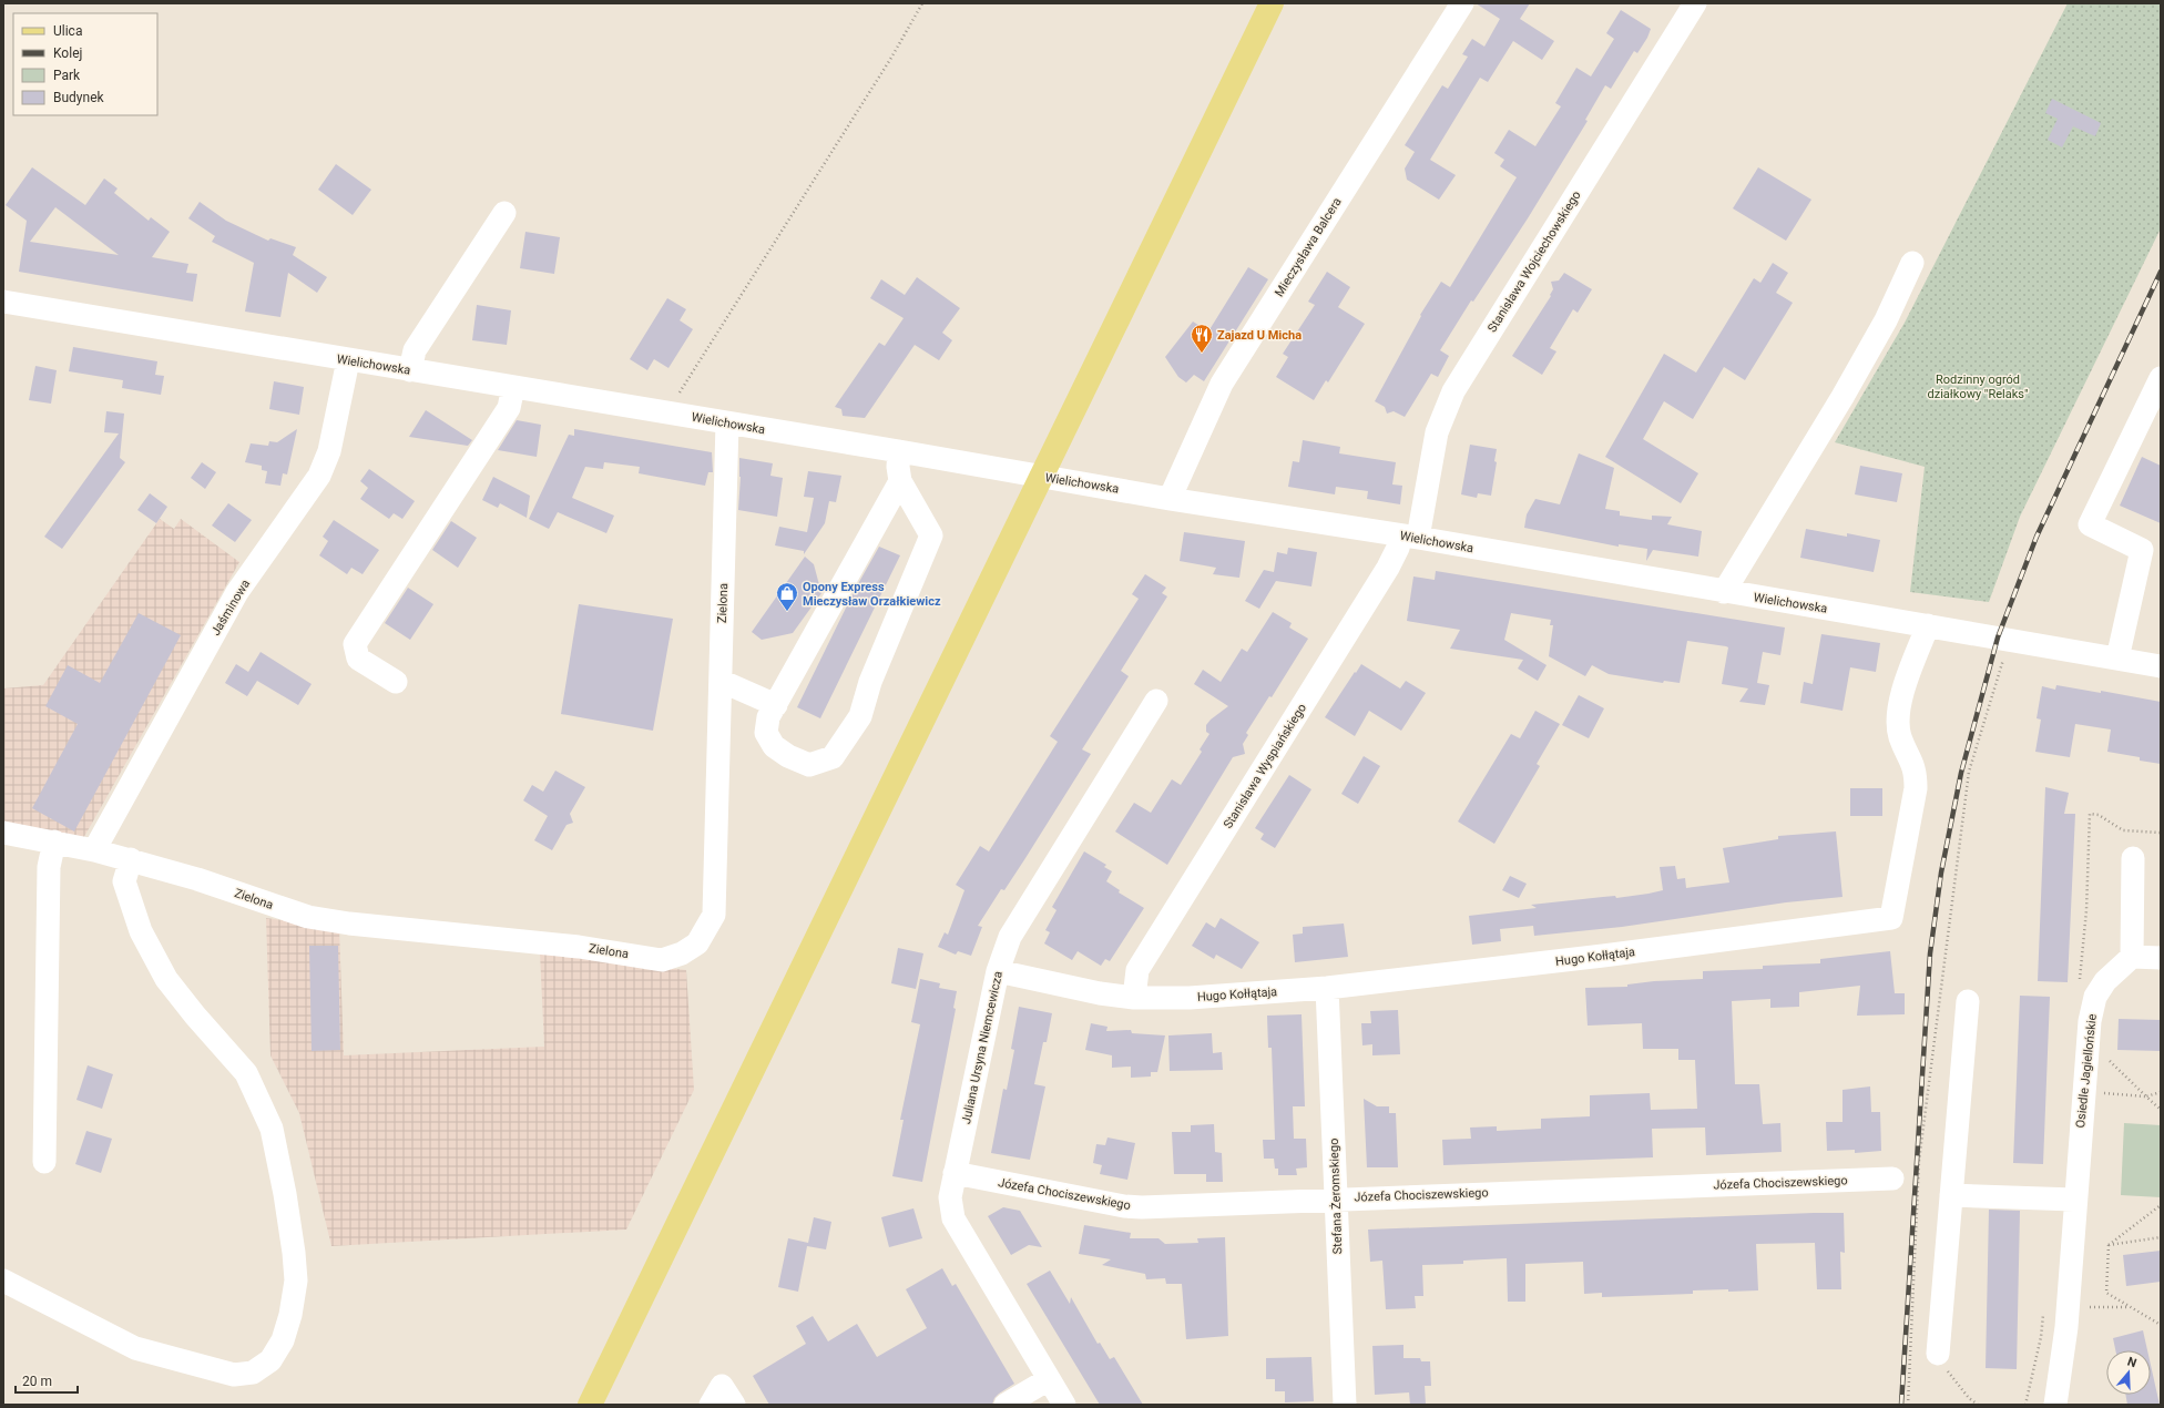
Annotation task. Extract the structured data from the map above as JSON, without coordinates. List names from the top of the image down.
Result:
{
  "streets": {
    "street": [
      "Mieczysława Balcera",
      "Stanisława Wojciechowskiego",
      "Wielichowska",
      "Zielona",
      "Jaśminowa",
      "Stanisława Wyspiańskiego",
      "Hugo Kołłątaja",
      "Juliana Ursyna Niemcewicza",
      "Osiedle Jagiellońskie",
      "Józefa Chociszewskiego",
      "Stefana Żeromskiego"
    ]
  },
  "crossings": [
    ["Mieczysława Balcera", "Wielichowska"],
    ["Stanisława Wojciechowskiego", "Wielichowska"],
    ["Stanisława Wojciechowskiego", "Stanisława Wyspiańskiego"],
    ["Wielichowska", "Zielona"],
    ["Wielichowska", "Jaśminowa"],
    ["Wielichowska", "Stanisława Wyspiańskiego"],
    ["Wielichowska", "Hugo Kołłątaja"],
    ["Zielona", "Jaśminowa"],
    ["Stanisława Wyspiańskiego", "Hugo Kołłątaja"],
    ["Hugo Kołłątaja", "Juliana Ursyna Niemcewicza"],
    ["Hugo Kołłątaja", "Stefana Żeromskiego"],
    ["Juliana Ursyna Niemcewicza", "Józefa Chociszewskiego"],
    ["Józefa Chociszewskiego", "Stefana Żeromskiego"]
  ],
  "parks": ["Rodzinny ogród działkowy \"Relaks\""],
  "places": {
    "restaurant": ["Zajazd U Micha"],
    "shop": ["Opony Express Mieczysław Orzałkiewicz"]
  },
  "legend": [
    "Ulica",
    "Kolej",
    "Park",
    "Budynek"
  ],
  "scale_bar": "20 m",
  "north": "top"
}
